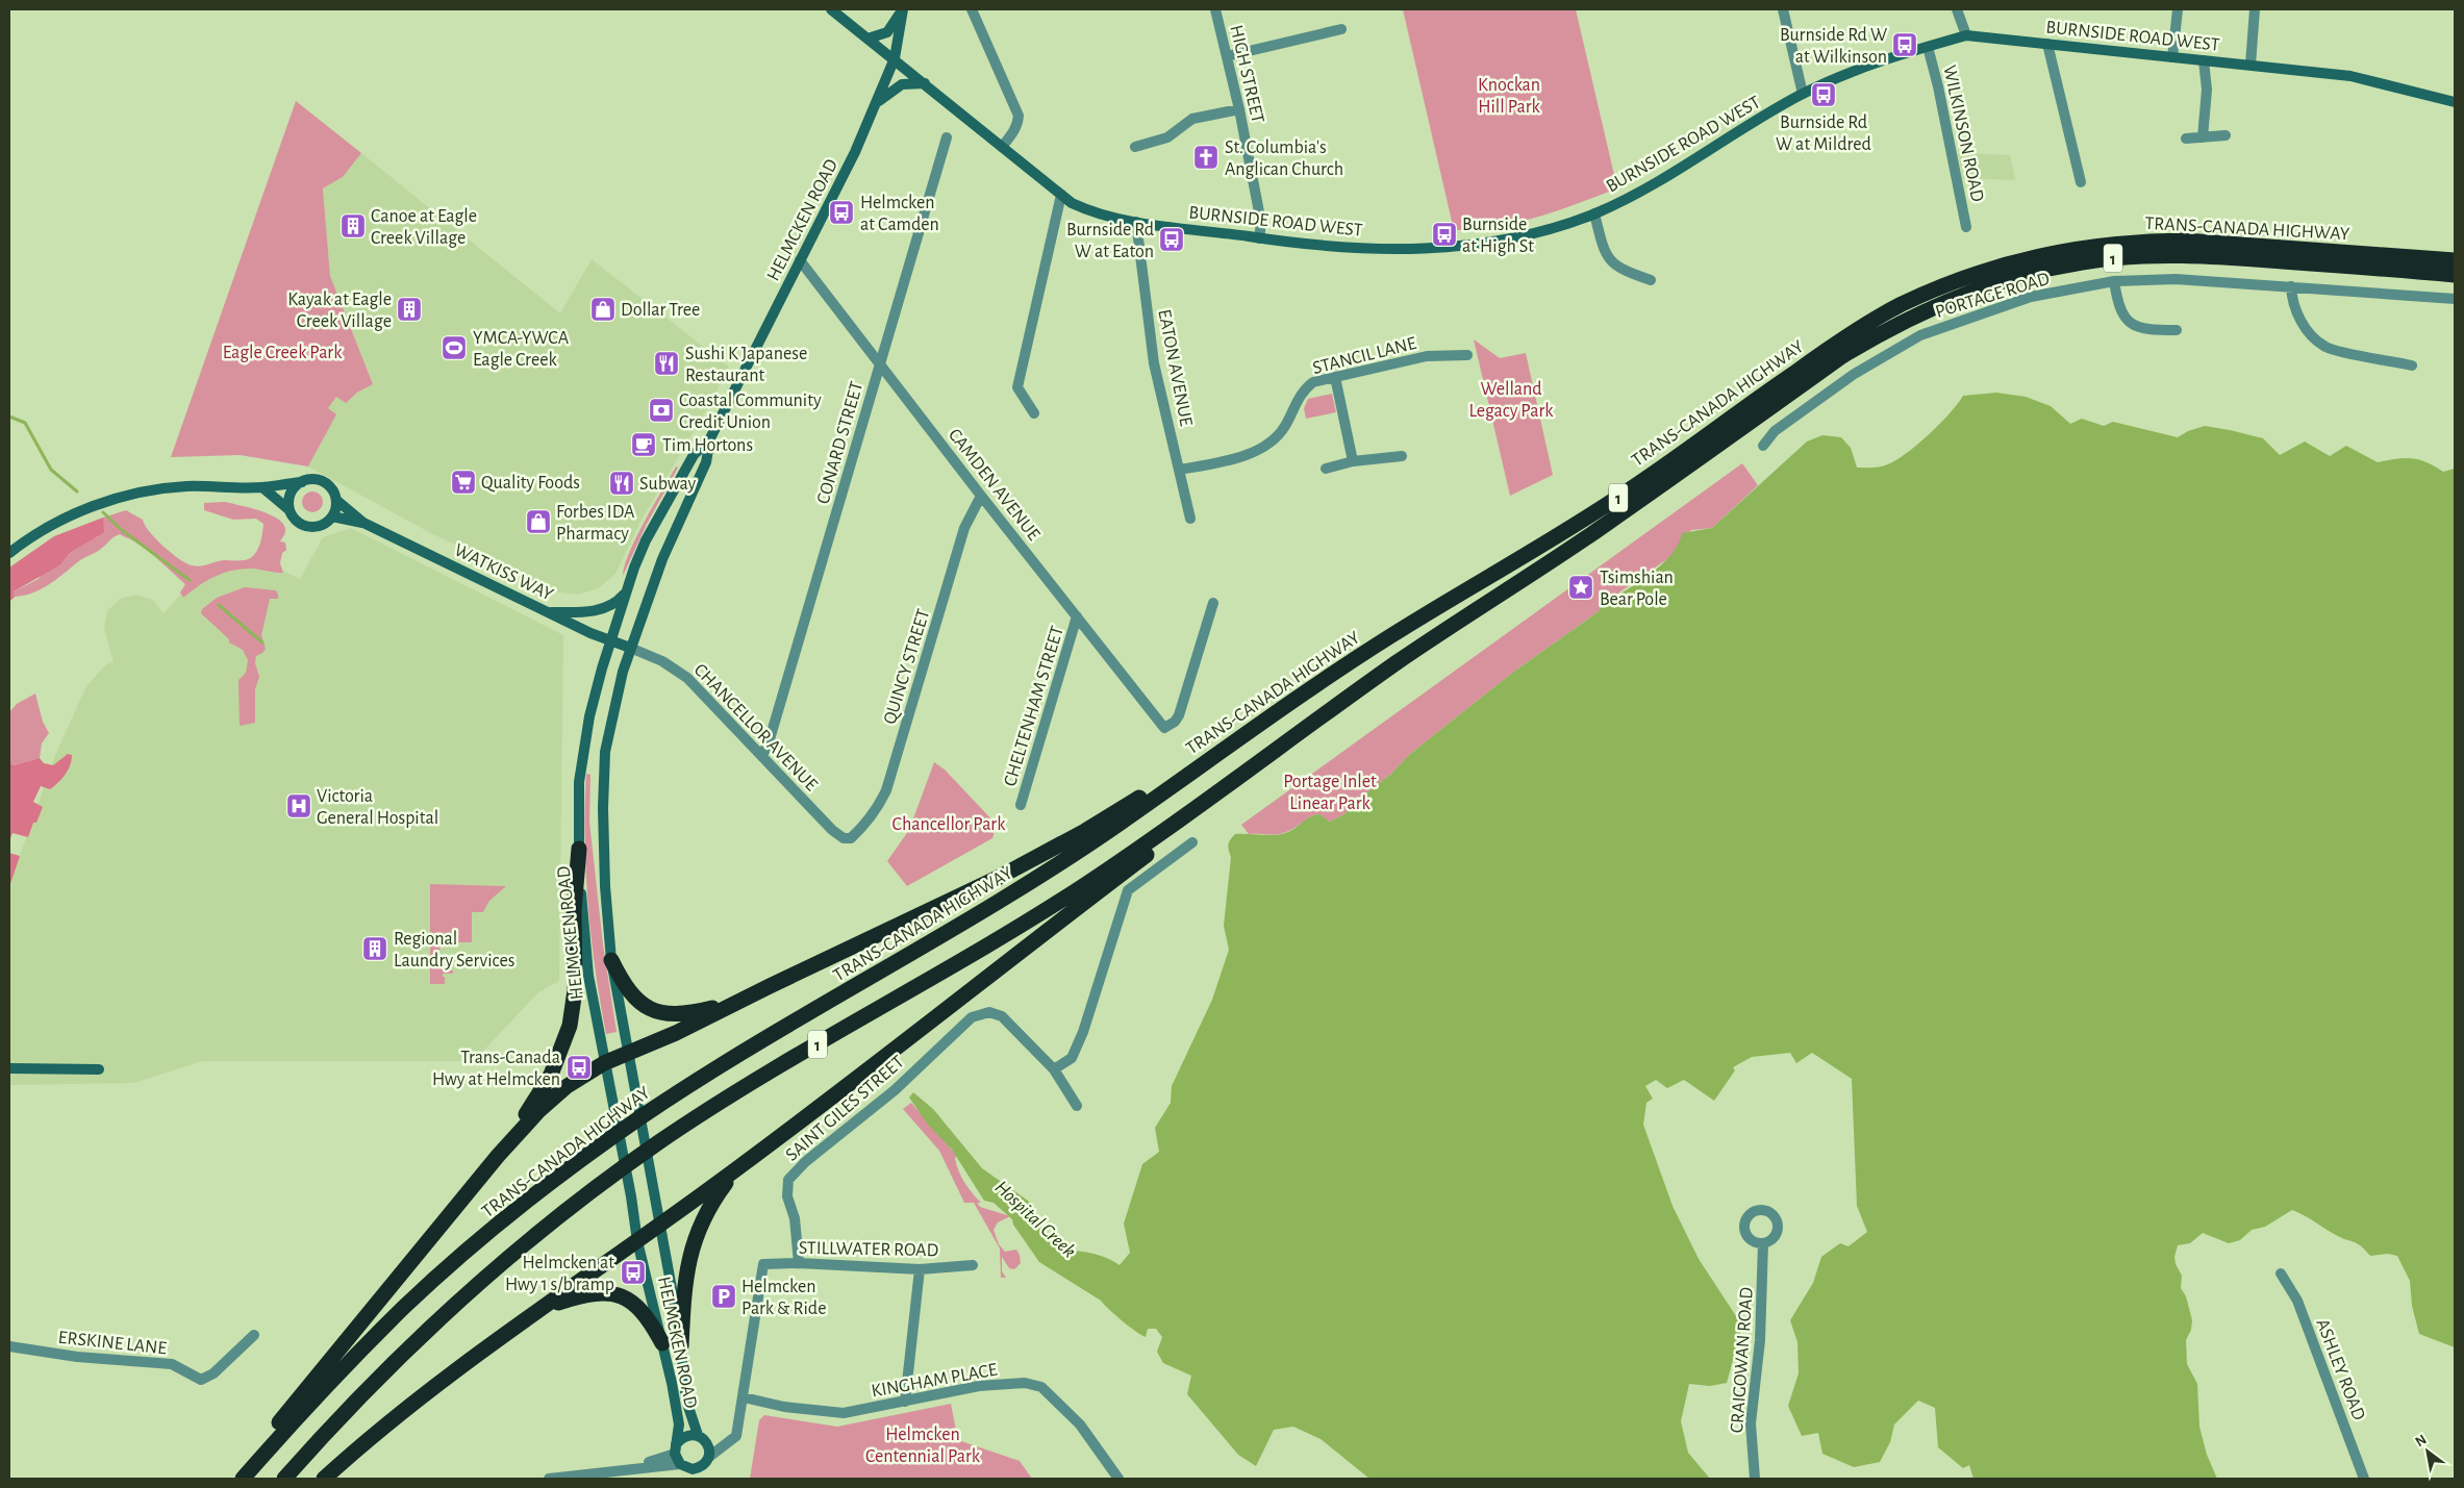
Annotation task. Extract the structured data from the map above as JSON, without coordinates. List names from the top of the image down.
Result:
{
  "streets": {
    "highway": ["TRANS-CANADA HIGHWAY", "1"],
    "main road": ["BURNSIDE ROAD WEST", "HELMCKEN ROAD", "WATKISS WAY"],
    "street": [
      "HIGH STREET",
      "WILKINSON ROAD",
      "PORTAGE ROAD",
      "STANCIL LANE",
      "EATON AVENUE",
      "CONARD STREET",
      "CAMDEN AVENUE",
      "QUINCY STREET",
      "CHELTENHAM STREET",
      "CHANCELLOR AVENUE",
      "SAINT GILES STREET",
      "STILLWATER ROAD",
      "ERSKINE LANE",
      "CRAIGOWAN ROAD",
      "ASHLEY ROAD",
      "KINGHAM PLACE"
    ]
  },
  "crossings": [
    ["BURNSIDE ROAD WEST", "HIGH STREET"],
    ["BURNSIDE ROAD WEST", "WILKINSON ROAD"],
    ["BURNSIDE ROAD WEST", "HELMCKEN ROAD"],
    ["BURNSIDE ROAD WEST", "EATON AVENUE"],
    ["HELMCKEN ROAD", "CAMDEN AVENUE"],
    ["HELMCKEN ROAD", "WATKISS WAY"],
    ["HELMCKEN ROAD", "CHANCELLOR AVENUE"],
    ["STANCIL LANE", "EATON AVENUE"],
    ["CONARD STREET", "CAMDEN AVENUE"],
    ["CONARD STREET", "CHANCELLOR AVENUE"],
    ["CAMDEN AVENUE", "QUINCY STREET"],
    ["CAMDEN AVENUE", "CHELTENHAM STREET"],
    ["WATKISS WAY", "CHANCELLOR AVENUE"],
    ["QUINCY STREET", "CHANCELLOR AVENUE"],
    ["SAINT GILES STREET", "STILLWATER ROAD"],
    ["STILLWATER ROAD", "KINGHAM PLACE"]
  ],
  "water": ["Hospital Creek"],
  "parks": [
    "Knockan Hill Park",
    "Eagle Creek Park",
    "Welland Legacy Park",
    "Portage Inlet Linear Park",
    "Chancellor Park",
    "Helmcken Centennial Park"
  ],
  "places": {
    "bus stop": [
      "Burnside Rd W at Wilkinson",
      "Burnside Rd W at Mildred",
      "Helmcken at Camden",
      "Burnside at High St",
      "Burnside Rd W at Eaton",
      "Trans-Canada Hwy at Helmcken",
      "Helmcken at Hwy 1 s/b ramp"
    ],
    "church": ["St. Columbia's Anglican Church"],
    "building": ["Canoe at Eagle Creek Village", "Kayak at Eagle Creek Village", "Regional Laundry Services"],
    "shop": ["Dollar Tree", "Forbes IDA Pharmacy"],
    "sports": ["YMCA-YWCA Eagle Creek"],
    "restaurant": ["Sushi K Japanese Restaurant", "Subway"],
    "bank": ["Coastal Community Credit Union"],
    "cafe": ["Tim Hortons"],
    "supermarket": ["Quality Foods"],
    "place": ["Tsimshian Bear Pole"],
    "hospital": ["Victoria General Hospital"],
    "parking": ["Helmcken Park & Ride"]
  },
  "north": "top left"
}
